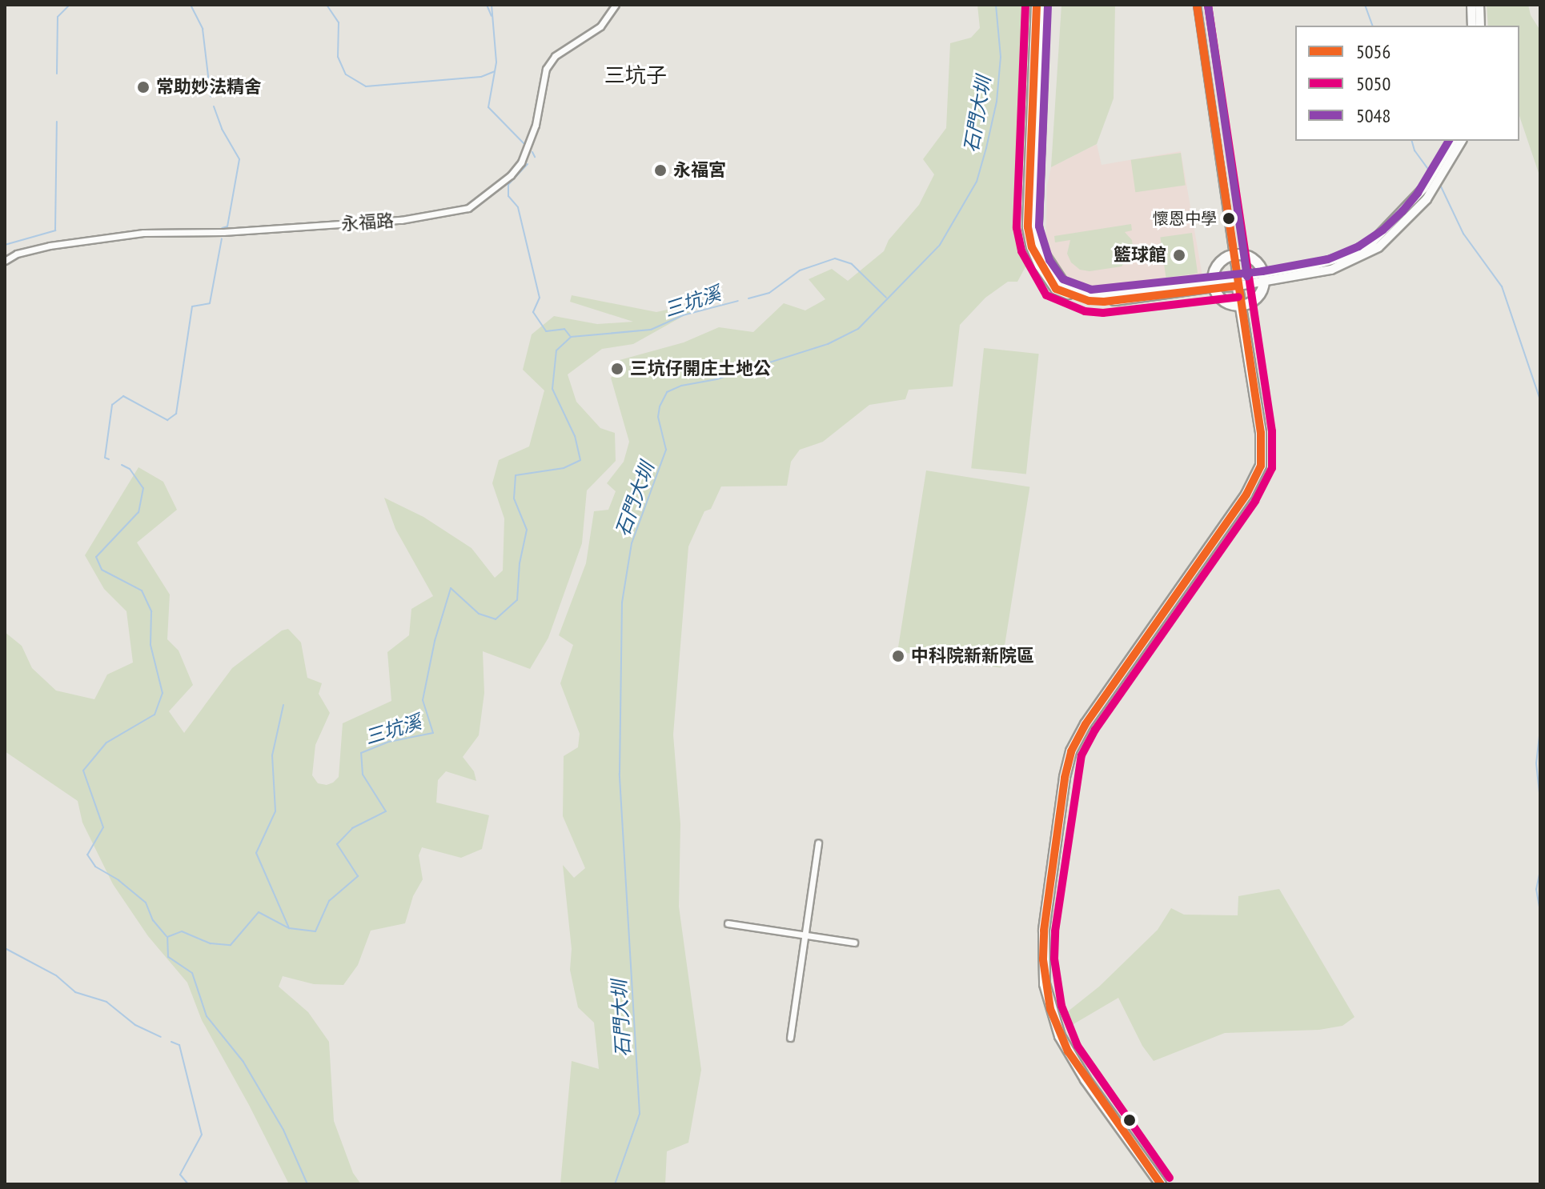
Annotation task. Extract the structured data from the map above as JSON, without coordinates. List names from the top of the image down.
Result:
{
  "streets": {
    "street": ["永福路"]
  },
  "districts": ["三坑子"],
  "water": ["石門大圳", "三坑溪"],
  "places": [
    "常助妙法精舍",
    "永福宮",
    "懷恩中學",
    "籃球館",
    "三坑仔開庄土地公",
    "中科院新新院區"
  ],
  "lines": ["transit line 5056", "transit line 5050", "transit line 5048"],
  "legend": ["5056", "5050", "5048"]
}
